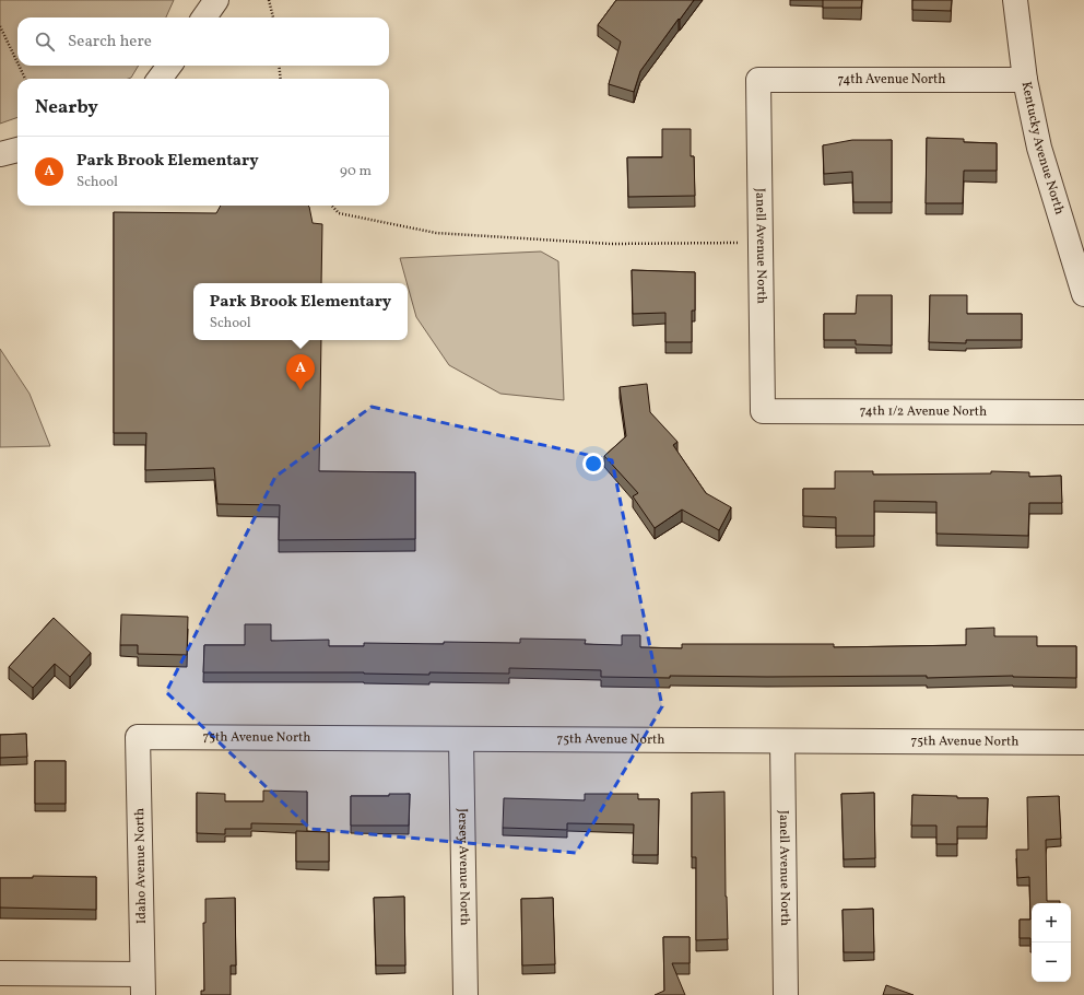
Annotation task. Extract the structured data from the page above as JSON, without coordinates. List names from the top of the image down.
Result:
{
  "streets": {
    "street": [
      "74th Avenue North",
      "Kentucky Avenue North",
      "Janell Avenue North",
      "74th 1/2 Avenue North",
      "75th Avenue North",
      "Idaho Avenue North",
      "Jersey Avenue North"
    ]
  },
  "crossings": [
    ["74th Avenue North", "Kentucky Avenue North"],
    ["74th Avenue North", "Janell Avenue North"],
    ["Janell Avenue North", "74th 1/2 Avenue North"],
    ["Janell Avenue North", "75th Avenue North"],
    ["75th Avenue North", "Idaho Avenue North"],
    ["75th Avenue North", "Jersey Avenue North"]
  ],
  "page": {
    "search": "Search here",
    "heading": "Nearby",
    "list": [
      {
        "mark": "A",
        "name": "Park Brook Elementary",
        "note": "School",
        "value": "90 m"
      }
    ],
    "popup": ["Park Brook Elementary", "School"],
    "pins": "A",
    "map_buttons": ["+", "−"]
  }
}
